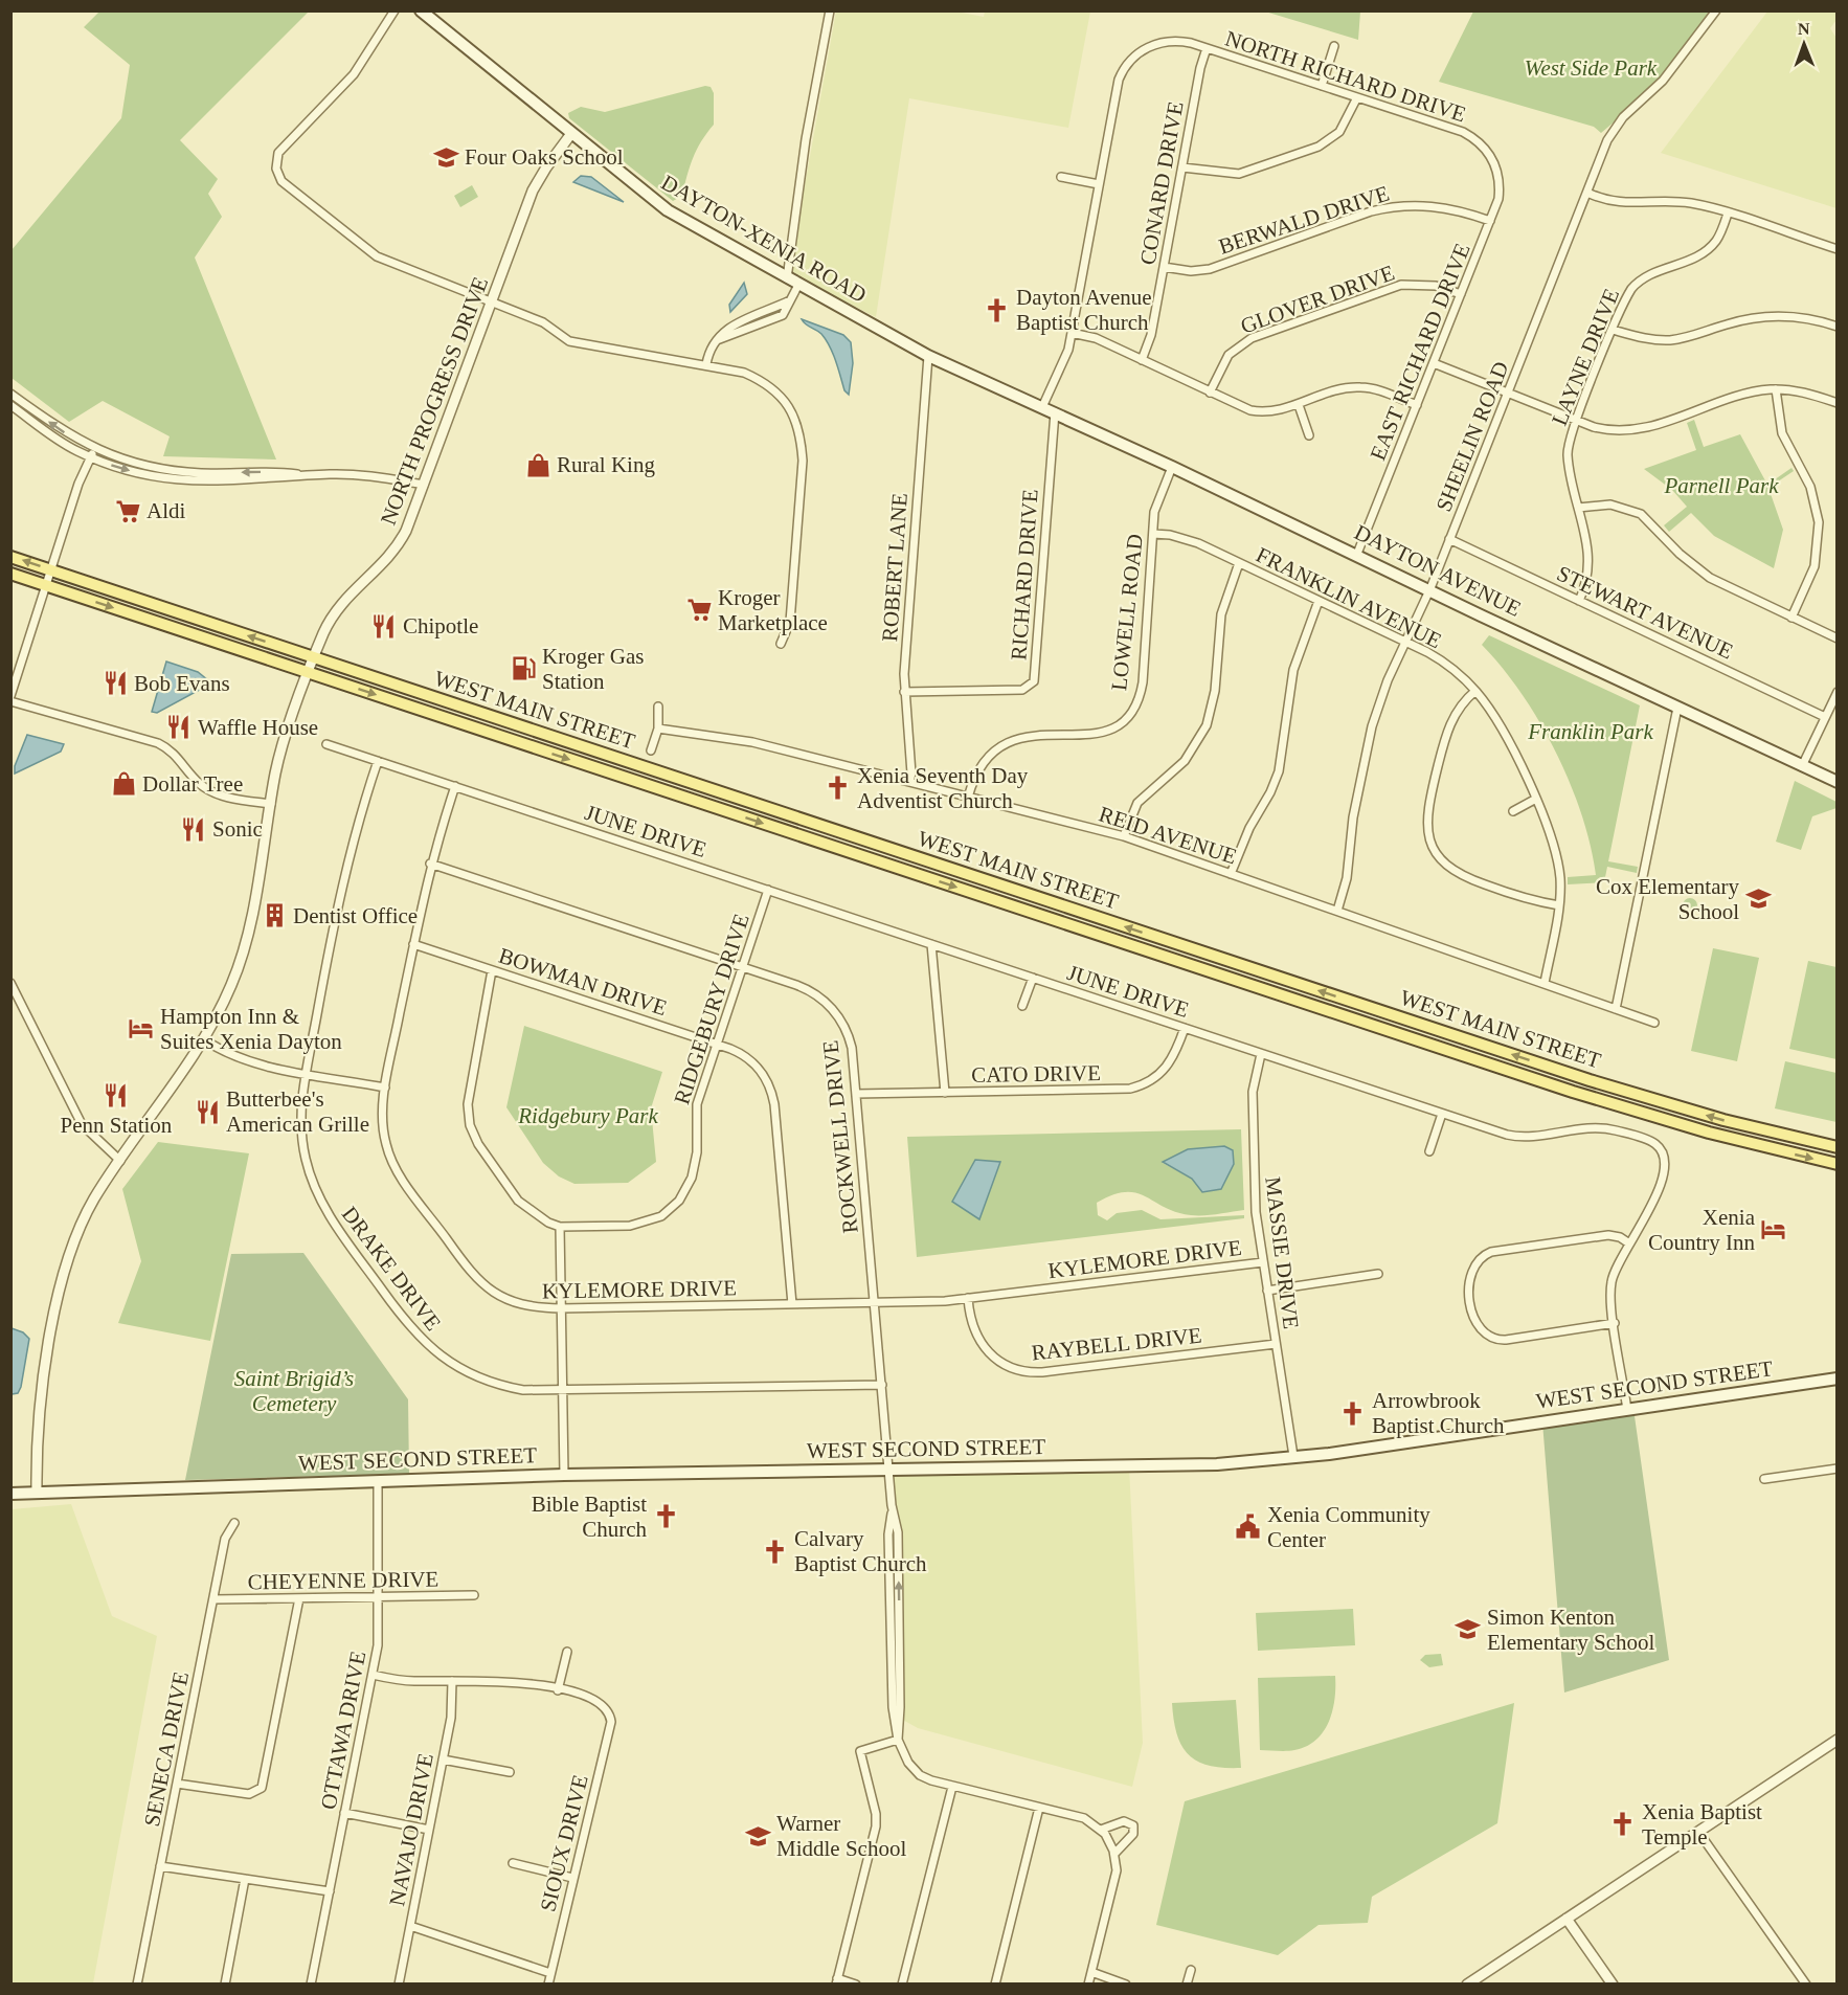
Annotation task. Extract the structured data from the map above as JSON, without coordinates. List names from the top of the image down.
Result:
{
  "streets": {
    "main road": [
      "DAYTON-XENIA ROAD",
      "DAYTON AVENUE",
      "WEST MAIN STREET",
      "WEST SECOND STREET"
    ],
    "street": [
      "NORTH RICHARD DRIVE",
      "CONARD DRIVE",
      "BERWALD DRIVE",
      "GLOVER DRIVE",
      "EAST RICHARD DRIVE",
      "LAYNE DRIVE",
      "NORTH PROGRESS DRIVE",
      "SHEELIN ROAD",
      "ROBERT LANE",
      "RICHARD DRIVE",
      "FRANKLIN AVENUE",
      "LOWELL ROAD",
      "STEWART AVENUE",
      "JUNE DRIVE",
      "REID AVENUE",
      "BOWMAN DRIVE",
      "RIDGEBURY DRIVE",
      "CATO DRIVE",
      "ROCKWELL DRIVE",
      "MASSIE DRIVE",
      "KYLEMORE DRIVE",
      "DRAKE DRIVE",
      "RAYBELL DRIVE",
      "CHEYENNE DRIVE",
      "OTTAWA DRIVE",
      "SENECA DRIVE",
      "NAVAJO DRIVE",
      "SIOUX DRIVE"
    ]
  },
  "crossings": [
    ["NORTH RICHARD DRIVE", "CONARD DRIVE"],
    ["NORTH RICHARD DRIVE", "EAST RICHARD DRIVE"],
    ["CONARD DRIVE", "BERWALD DRIVE"],
    ["BERWALD DRIVE", "EAST RICHARD DRIVE"],
    ["DAYTON-XENIA ROAD", "NORTH PROGRESS DRIVE"],
    ["DAYTON-XENIA ROAD", "ROBERT LANE"],
    ["DAYTON-XENIA ROAD", "DAYTON AVENUE"],
    ["GLOVER DRIVE", "EAST RICHARD DRIVE"],
    ["EAST RICHARD DRIVE", "DAYTON AVENUE"],
    ["LAYNE DRIVE", "STEWART AVENUE"],
    ["NORTH PROGRESS DRIVE", "WEST MAIN STREET"],
    ["NORTH PROGRESS DRIVE", "WEST SECOND STREET"],
    ["SHEELIN ROAD", "DAYTON AVENUE"],
    ["SHEELIN ROAD", "FRANKLIN AVENUE"],
    ["SHEELIN ROAD", "STEWART AVENUE"],
    ["SHEELIN ROAD", "REID AVENUE"],
    ["ROBERT LANE", "RICHARD DRIVE"],
    ["ROBERT LANE", "REID AVENUE"],
    ["DAYTON AVENUE", "RICHARD DRIVE"],
    ["DAYTON AVENUE", "LOWELL ROAD"],
    ["FRANKLIN AVENUE", "LOWELL ROAD"],
    ["FRANKLIN AVENUE", "REID AVENUE"],
    ["LOWELL ROAD", "REID AVENUE"],
    ["JUNE DRIVE", "RIDGEBURY DRIVE"],
    ["JUNE DRIVE", "CATO DRIVE"],
    ["JUNE DRIVE", "MASSIE DRIVE"],
    ["JUNE DRIVE", "KYLEMORE DRIVE"],
    ["JUNE DRIVE", "DRAKE DRIVE"],
    ["JUNE DRIVE", "WEST SECOND STREET"],
    ["BOWMAN DRIVE", "RIDGEBURY DRIVE"],
    ["BOWMAN DRIVE", "KYLEMORE DRIVE"],
    ["RIDGEBURY DRIVE", "ROCKWELL DRIVE"],
    ["CATO DRIVE", "ROCKWELL DRIVE"],
    ["ROCKWELL DRIVE", "KYLEMORE DRIVE"],
    ["ROCKWELL DRIVE", "DRAKE DRIVE"],
    ["ROCKWELL DRIVE", "WEST SECOND STREET"],
    ["MASSIE DRIVE", "KYLEMORE DRIVE"],
    ["MASSIE DRIVE", "RAYBELL DRIVE"],
    ["MASSIE DRIVE", "WEST SECOND STREET"],
    ["KYLEMORE DRIVE", "RAYBELL DRIVE"],
    ["WEST SECOND STREET", "OTTAWA DRIVE"],
    ["CHEYENNE DRIVE", "OTTAWA DRIVE"],
    ["CHEYENNE DRIVE", "SENECA DRIVE"]
  ],
  "parks": [
    "West Side Park",
    "Parnell Park",
    "Franklin Park",
    "Ridgebury Park",
    "Saint Brigid’s Cemetery"
  ],
  "places": {
    "school or university": [
      "Four Oaks School",
      "Cox Elementary School",
      "Simon Kenton Elementary School",
      "Warner Middle School"
    ],
    "church": [
      "Dayton Avenue Baptist Church",
      "Xenia Seventh Day Adventist Church",
      "Arrowbrook Baptist Church",
      "Bible Baptist Church",
      "Calvary Baptist Church",
      "Xenia Baptist Temple"
    ],
    "shop": ["Rural King", "Dollar Tree"],
    "supermarket": ["Aldi", "Kroger Marketplace"],
    "restaurant": [
      "Chipotle",
      "Bob Evans",
      "Waffle House",
      "Sonic",
      "Penn Station",
      "Butterbee's American Grille"
    ],
    "fuel station": ["Kroger Gas Station"],
    "building": ["Dentist Office"],
    "hotel": ["Hampton Inn & Suites Xenia Dayton", "Xenia Country Inn"],
    "public building": ["Xenia Community Center"]
  },
  "north": "top"
}
